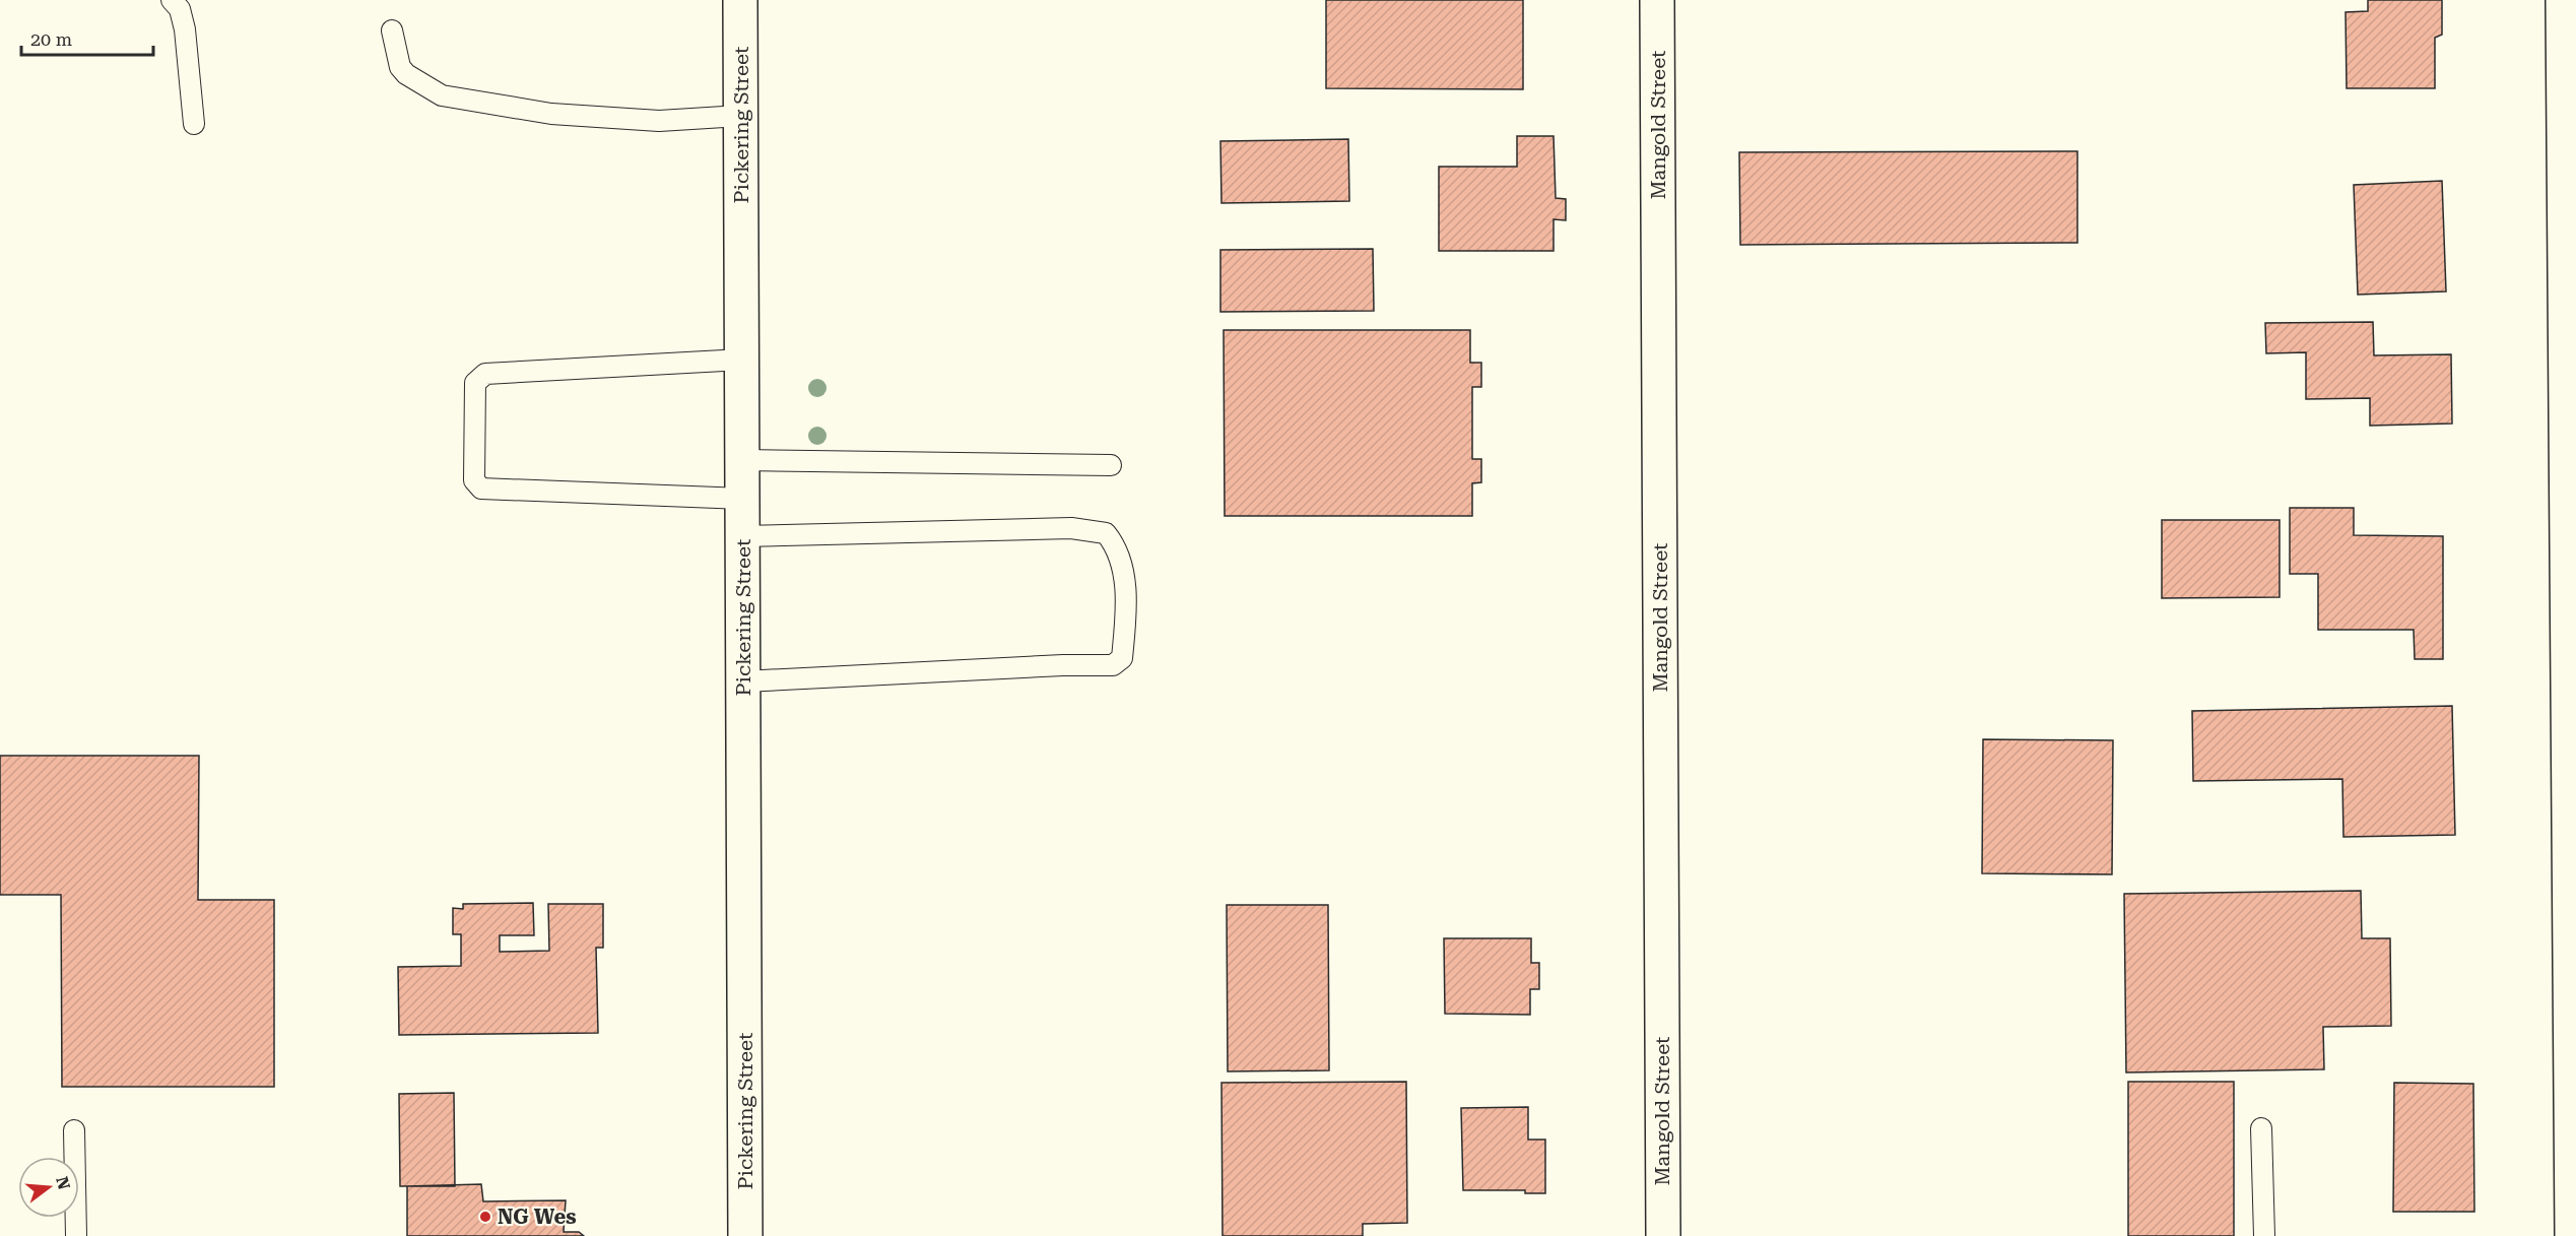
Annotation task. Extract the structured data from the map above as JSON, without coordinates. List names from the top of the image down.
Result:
{
  "streets": {
    "street": ["Pickering Street", "Mangold Street"]
  },
  "places": ["NG Wes"],
  "scale_bar": "20 m",
  "north": "right"
}
